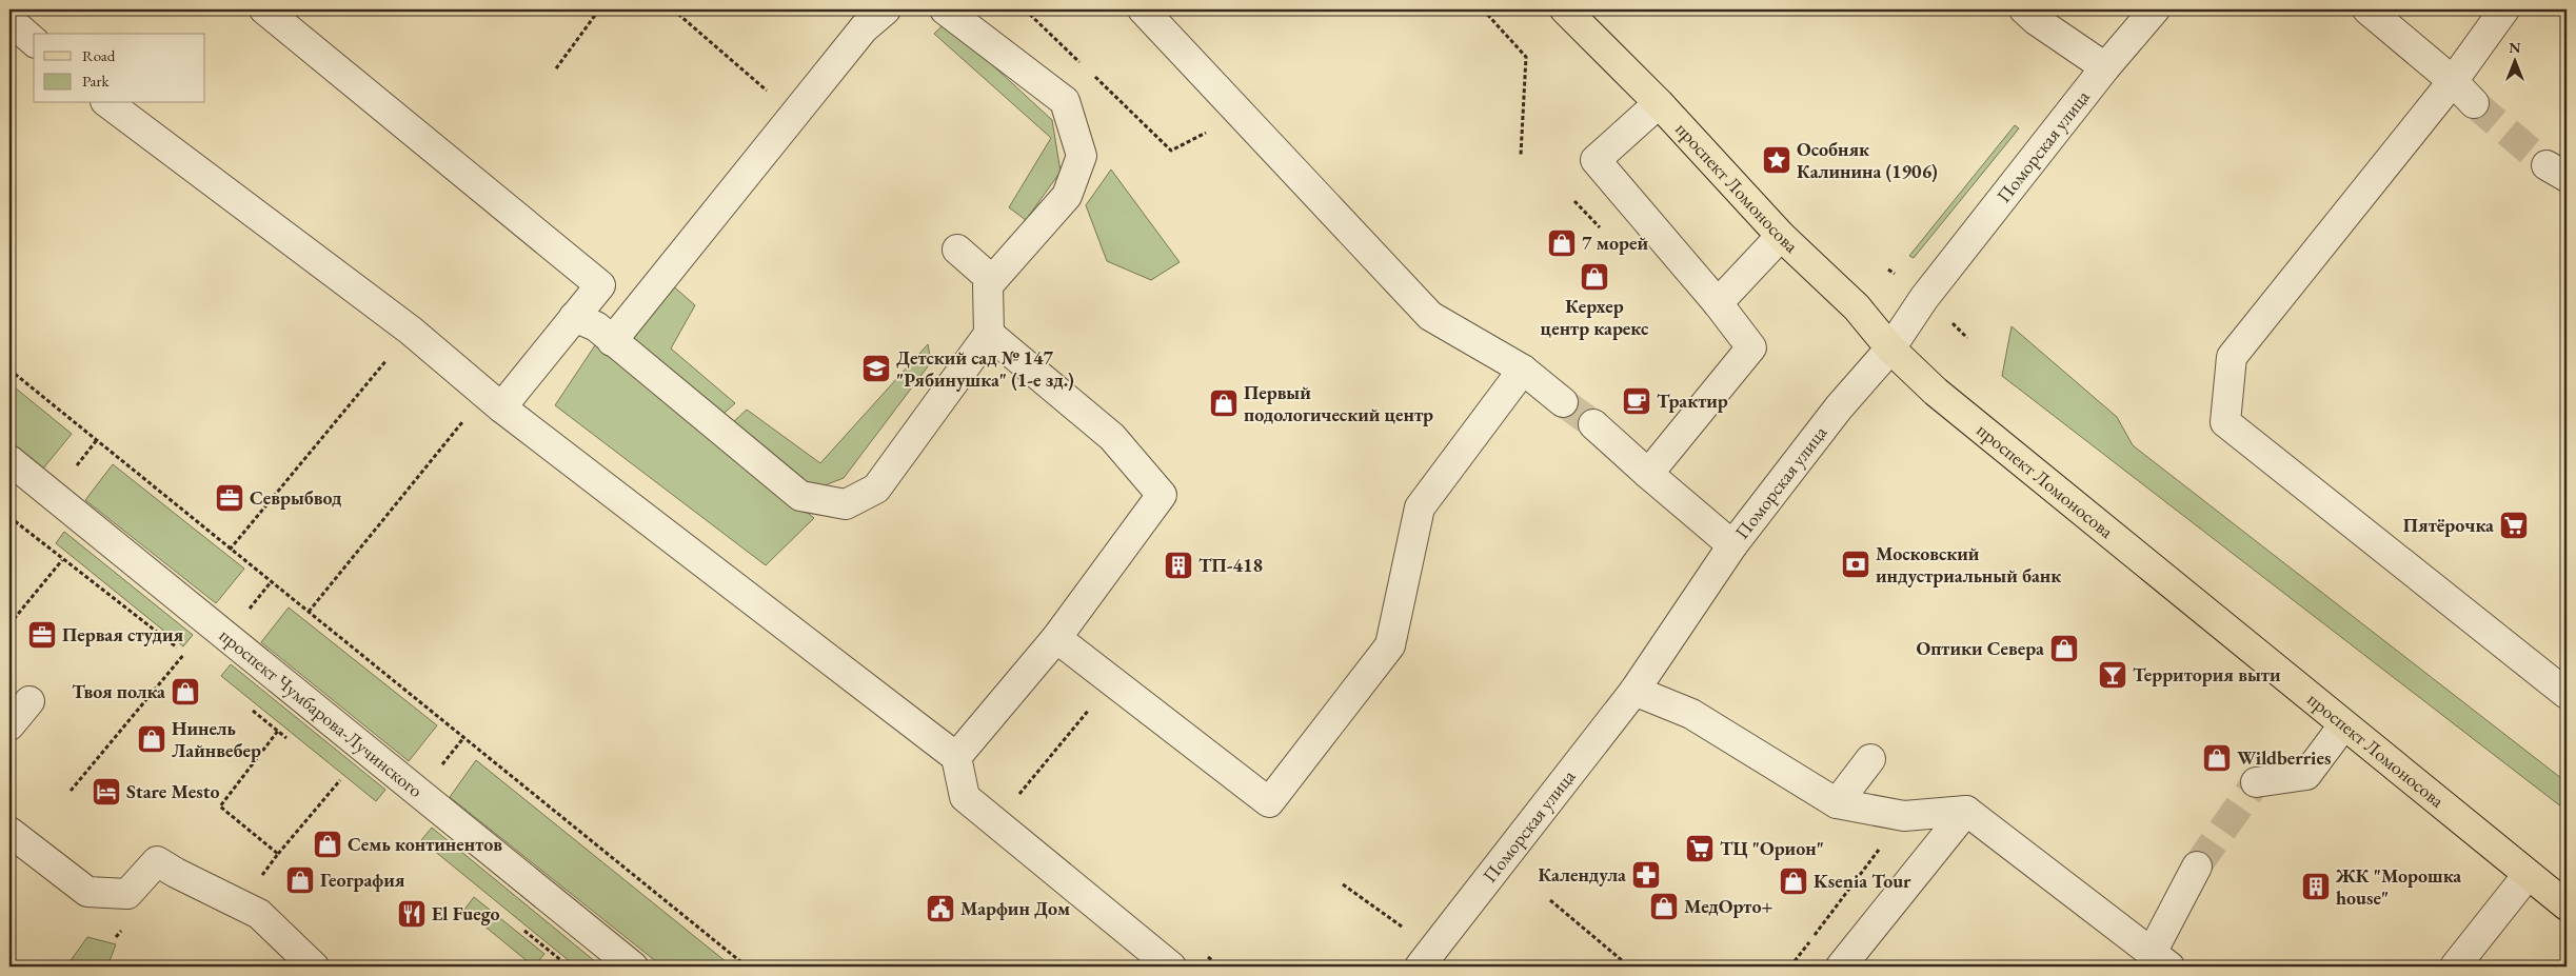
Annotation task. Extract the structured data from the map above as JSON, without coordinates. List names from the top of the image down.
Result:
{
  "streets": {
    "main road": ["проспект Ломоносова"],
    "street": ["Поморская улица", "проспект Чумбарова-Лучинского"]
  },
  "crossings": [
    ["Поморская улица", "проспект Ломоносова"]
  ],
  "places": {
    "place": ["Особняк Калинина (1906)"],
    "shop": [
      "7 морей",
      "Керхер центр карекс",
      "Первый подологический центр",
      "Оптики Севера",
      "Твоя полка",
      "Нинель Лайнвебер",
      "Wildberries",
      "Семь континентов",
      "География",
      "Ksenia Tour",
      "МедОрто+"
    ],
    "school or university": ["Детский сад № 147 \"Рябинушка\" (1-е зд.)"],
    "cafe": ["Трактир"],
    "office": ["Севрыбвод", "Первая студия"],
    "supermarket": ["Пятёрочка", "ТЦ \"Орион\""],
    "bank": ["Московский индустриальный банк"],
    "building": ["ТП-418", "ЖК \"Морошка house\""],
    "bar": ["Территория выти"],
    "hotel": ["Stare Mesto"],
    "pharmacy": ["Календула"],
    "public building": ["Марфин Дом"],
    "restaurant": ["El Fuego"]
  },
  "legend": ["Road", "Park"],
  "north": "top"
}
